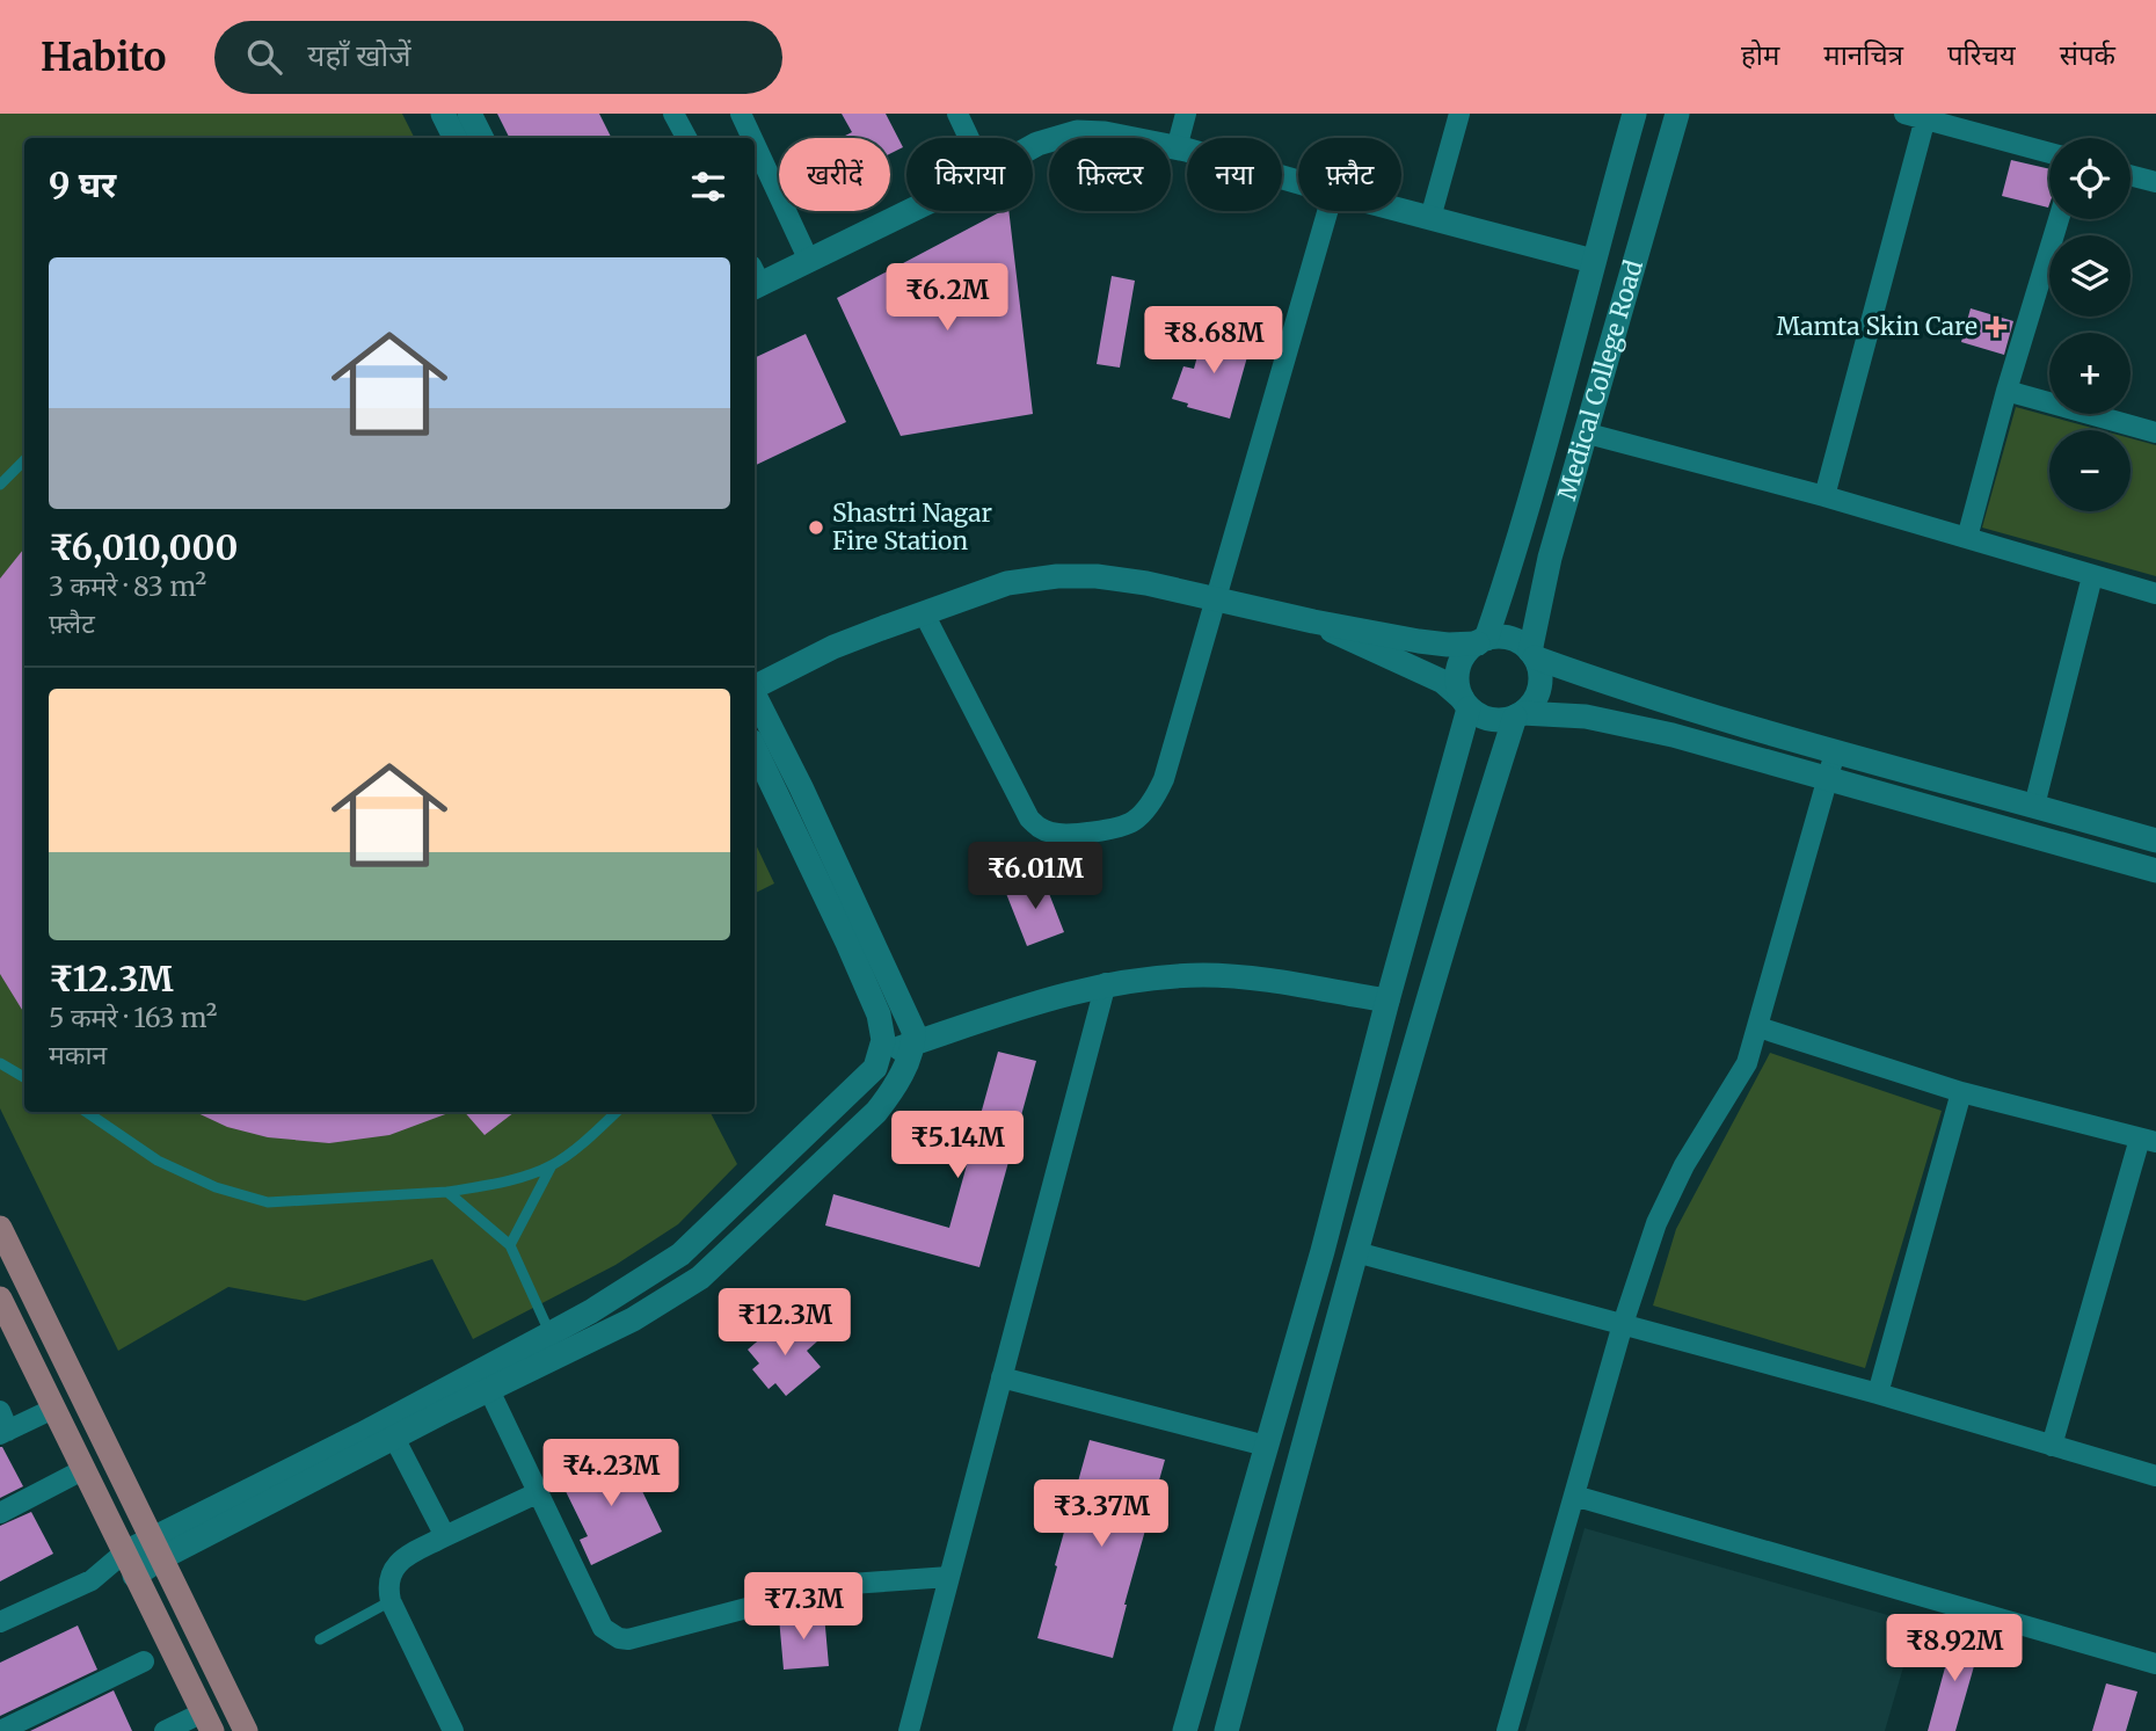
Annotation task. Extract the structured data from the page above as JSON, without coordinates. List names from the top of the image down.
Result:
{
  "streets": {
    "street": ["Medical College Road"]
  },
  "places": {
    "health": ["Mamta Skin Care"],
    "other": ["Shastri Nagar Fire Station"]
  },
  "page": {
    "header": "Habito",
    "search": "यहाँ खोजें",
    "nav": [
      "होम",
      "मानचित्र",
      "परिचय",
      "संपर्क"
    ],
    "map_buttons": ["+", "−"],
    "chip": [
      "खरीदें",
      "किराया",
      "फ़िल्टर",
      "नया",
      "फ़्लैट"
    ],
    "heading": "9 घर",
    "list": [
      {
        "name": "₹6,010,000",
        "note": "3 कमरे · 83 m² · फ़्लैट"
      },
      {
        "name": "₹12.3M",
        "note": "5 कमरे · 163 m² · मकान"
      }
    ],
    "price": [
      "₹6.2M",
      "₹8.68M",
      "₹6.01M",
      "₹5.14M",
      "₹12.3M",
      "₹4.23M",
      "₹3.37M",
      "₹7.3M",
      "₹8.92M"
    ]
  }
}
